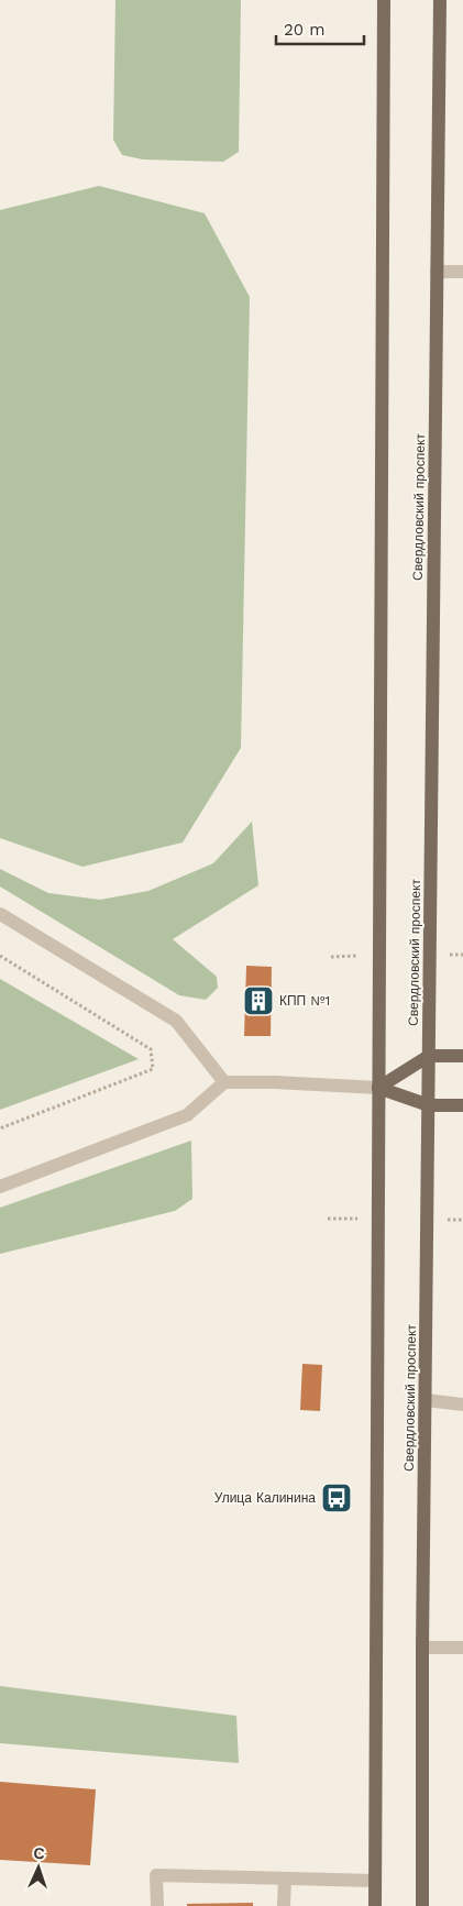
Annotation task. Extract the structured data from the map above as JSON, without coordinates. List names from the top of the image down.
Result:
{
  "streets": {
    "main road": ["Свердловский проспект"]
  },
  "places": {
    "building": ["КПП №1"],
    "bus stop": ["Улица Калинина"]
  },
  "scale_bar": "20 m",
  "north": "top"
}
